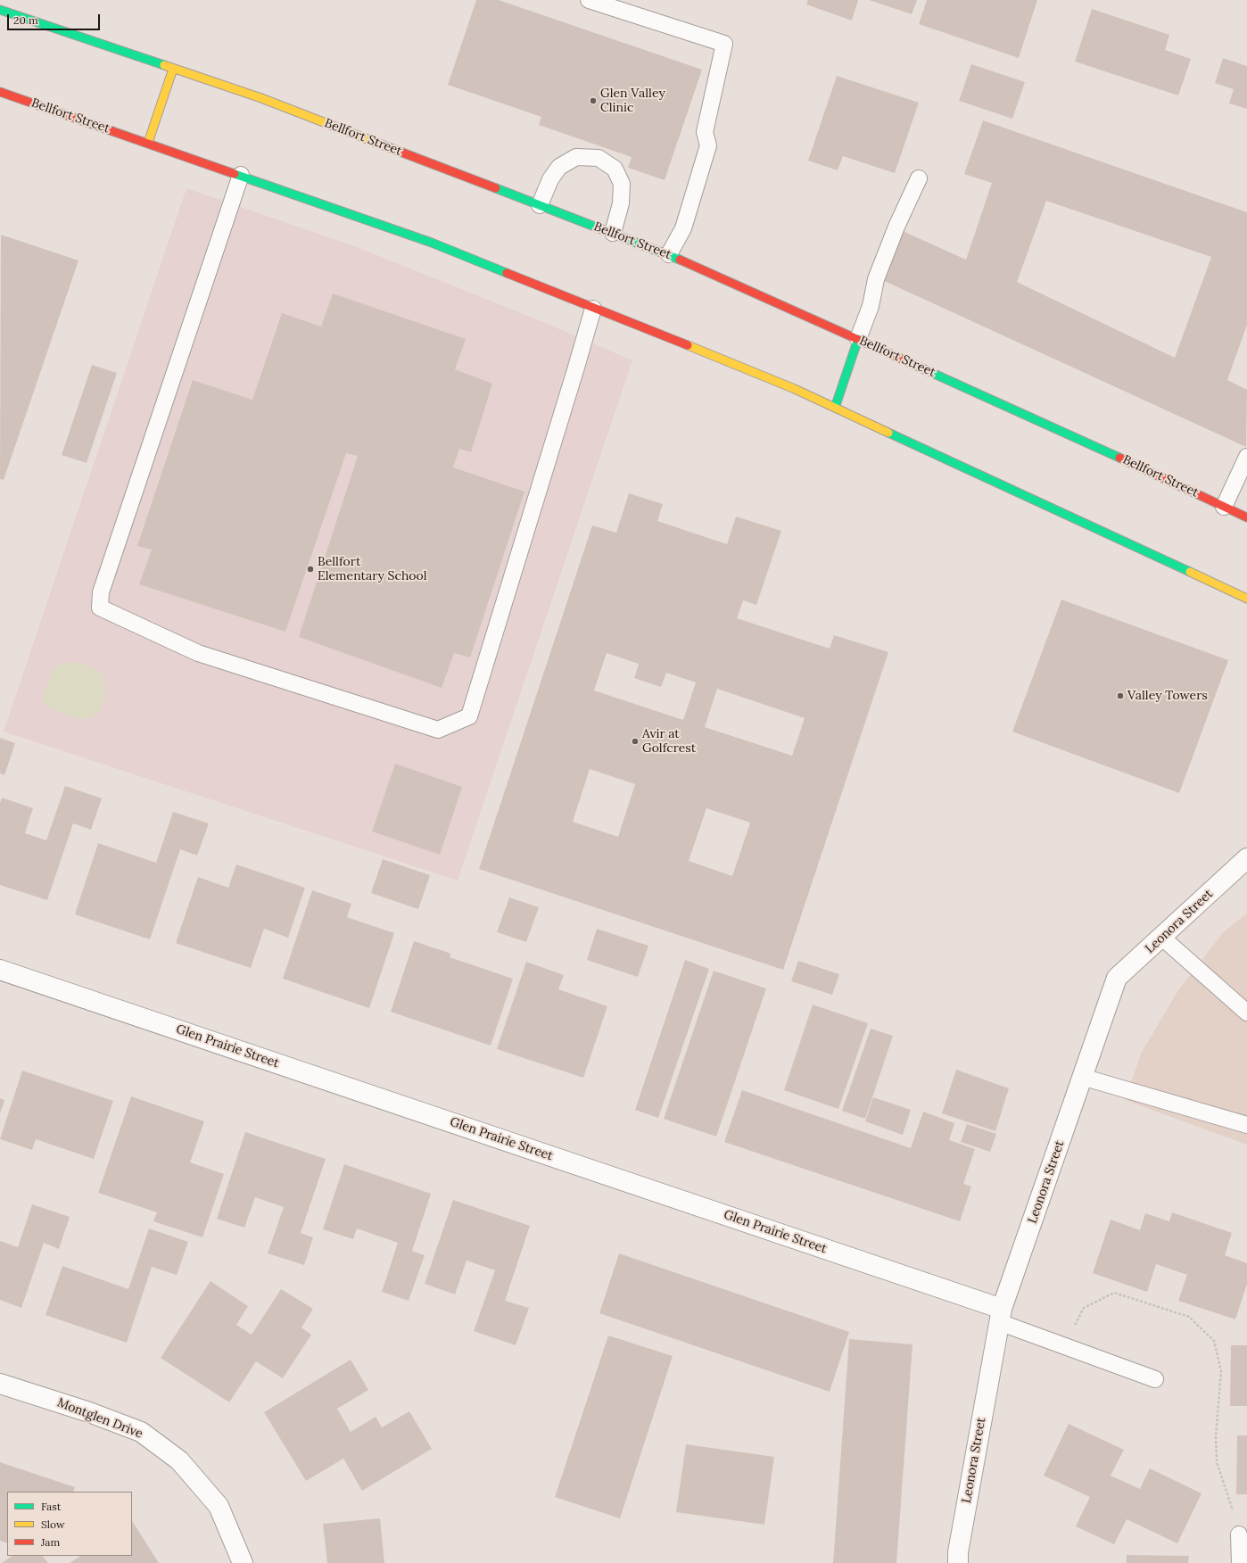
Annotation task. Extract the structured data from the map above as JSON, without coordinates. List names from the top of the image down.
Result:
{
  "streets": {
    "main road": ["Bellfort Street"],
    "street": ["Leonora Street", "Glen Prairie Street", "Montglen Drive"]
  },
  "crossings": [
    ["Leonora Street", "Glen Prairie Street"]
  ],
  "places": [
    "Glen Valley Clinic",
    "Bellfort Elementary School",
    "Valley Towers",
    "Avir at Golfcrest"
  ],
  "legend": ["Fast", "Slow", "Jam"],
  "scale_bar": "20 m"
}
